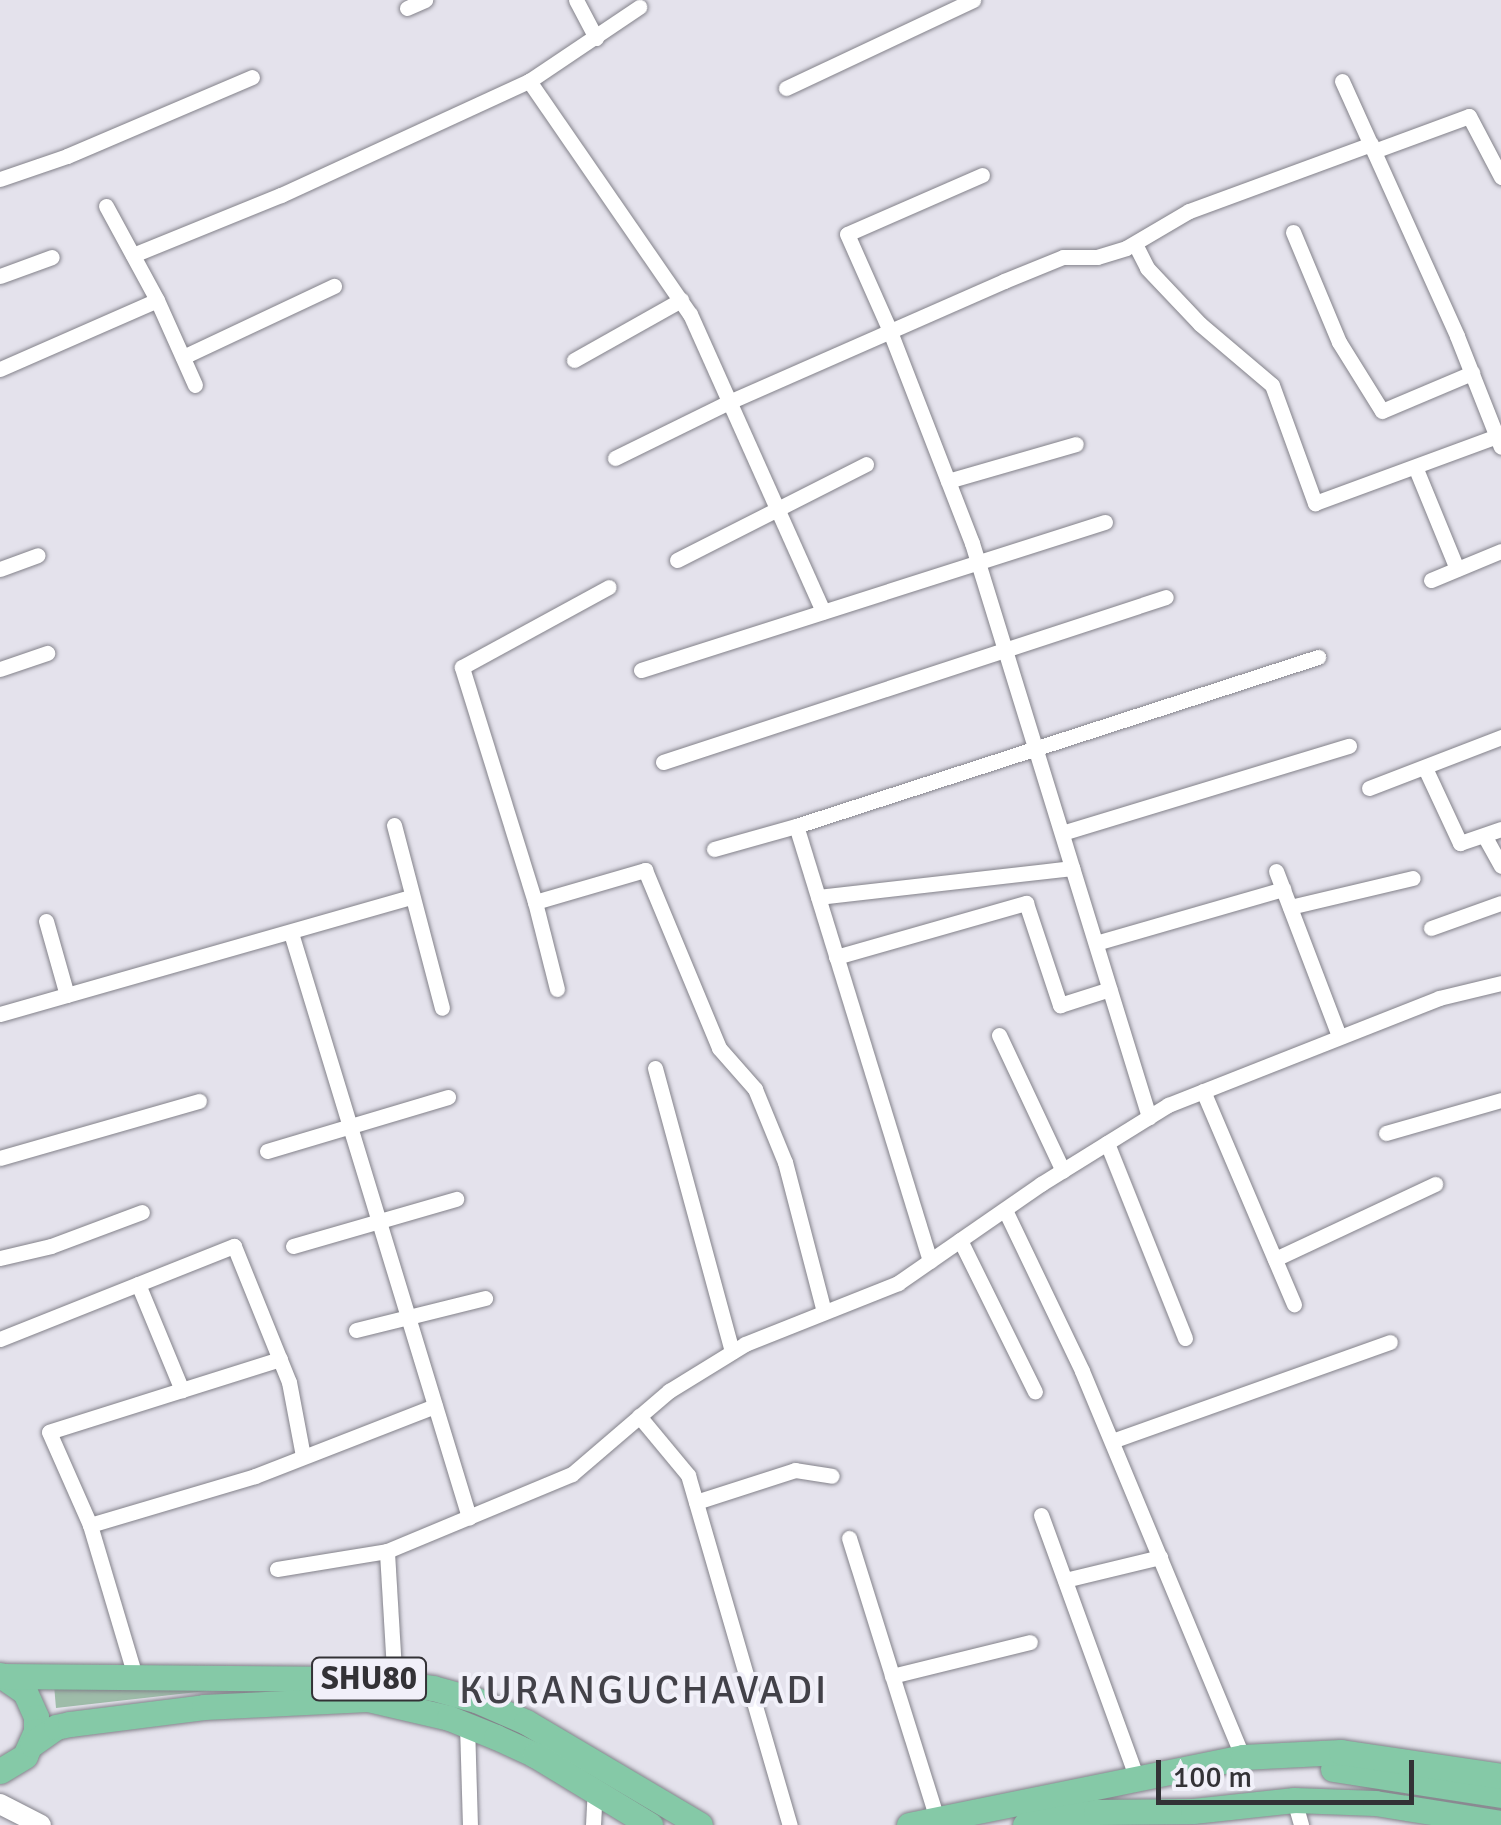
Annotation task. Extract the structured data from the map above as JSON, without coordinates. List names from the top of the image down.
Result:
{
  "streets": {
    "main road": ["SHU80"]
  },
  "districts": ["KURANGUCHAVADI"],
  "scale_bar": "100 m"
}
